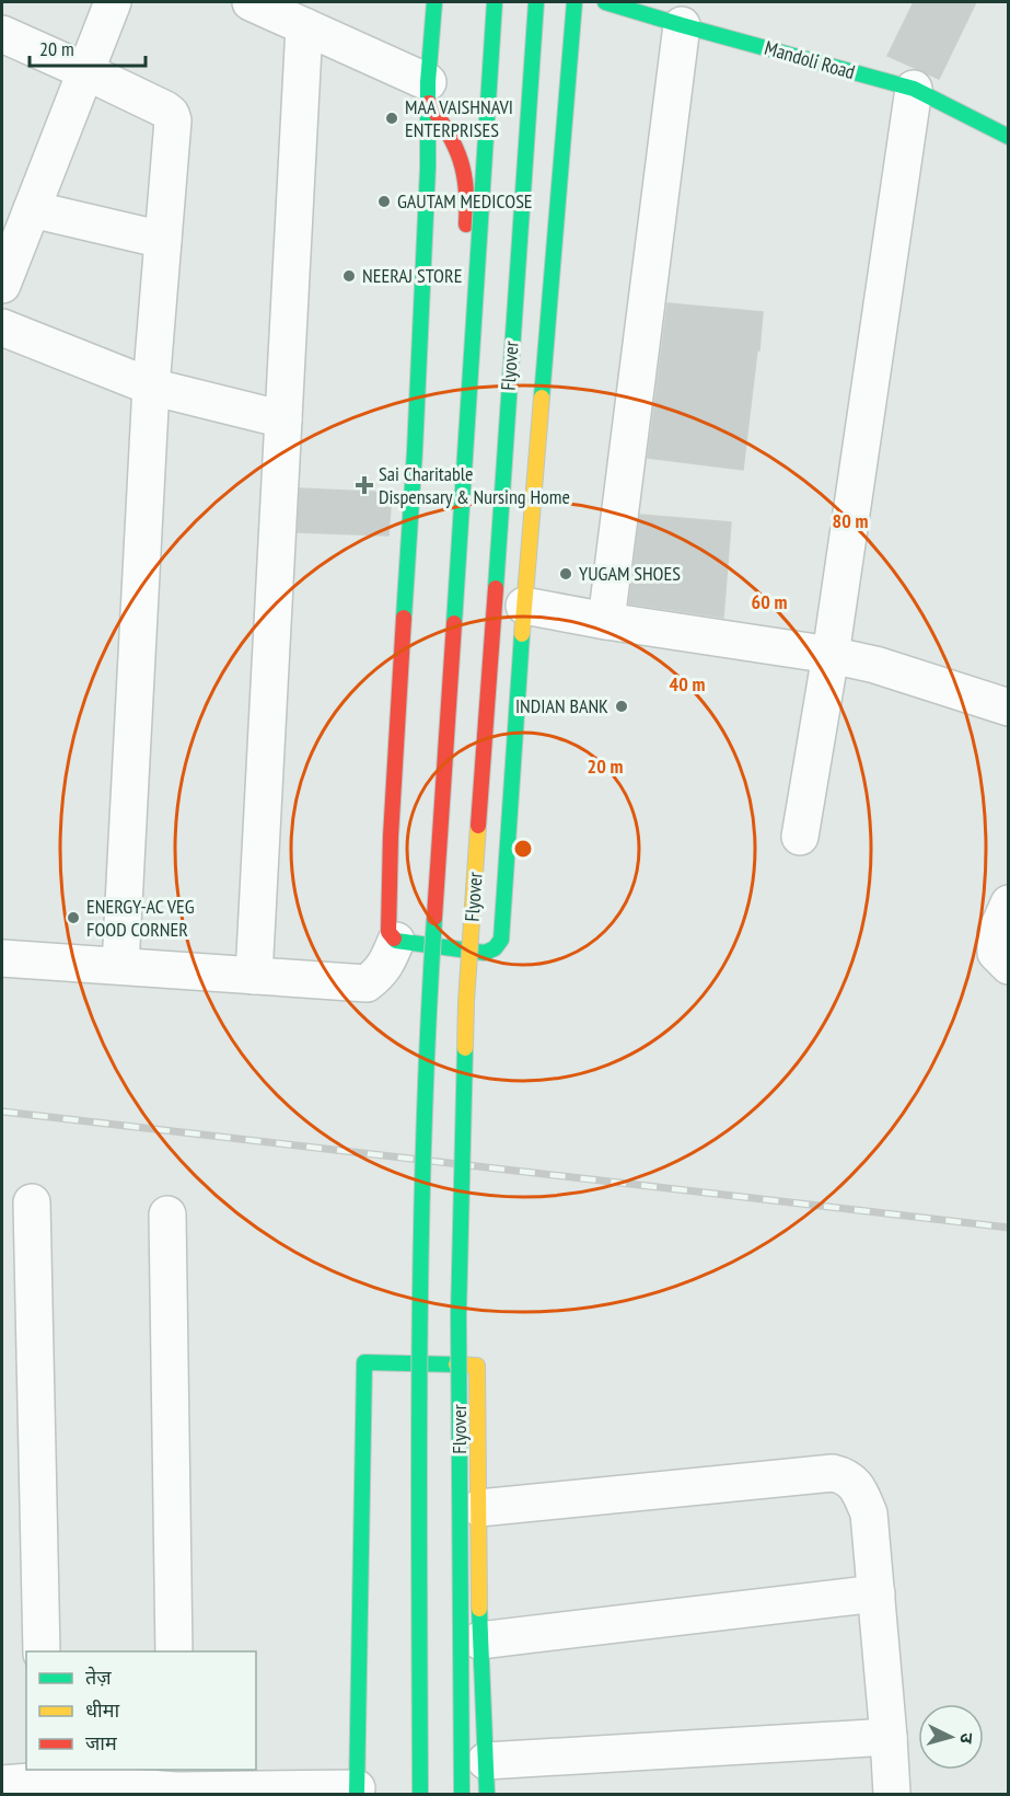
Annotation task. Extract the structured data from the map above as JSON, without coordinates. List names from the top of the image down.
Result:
{
  "streets": {
    "street": ["Mandoli Road", "Flyover"]
  },
  "places": {
    "other": [
      "MAA VAISHNAVI ENTERPRISES",
      "GAUTAM MEDICOSE",
      "NEERAJ STORE",
      "YUGAM SHOES",
      "INDIAN BANK",
      "ENERGY-AC VEG FOOD CORNER"
    ],
    "health": ["Sai Charitable Dispensary & Nursing Home"]
  },
  "legend": ["तेज़", "धीमा", "जाम"],
  "scale_bar": "20 m",
  "north": "right",
  "rings": [
    "80 m",
    "60 m",
    "40 m",
    "20 m"
  ]
}
